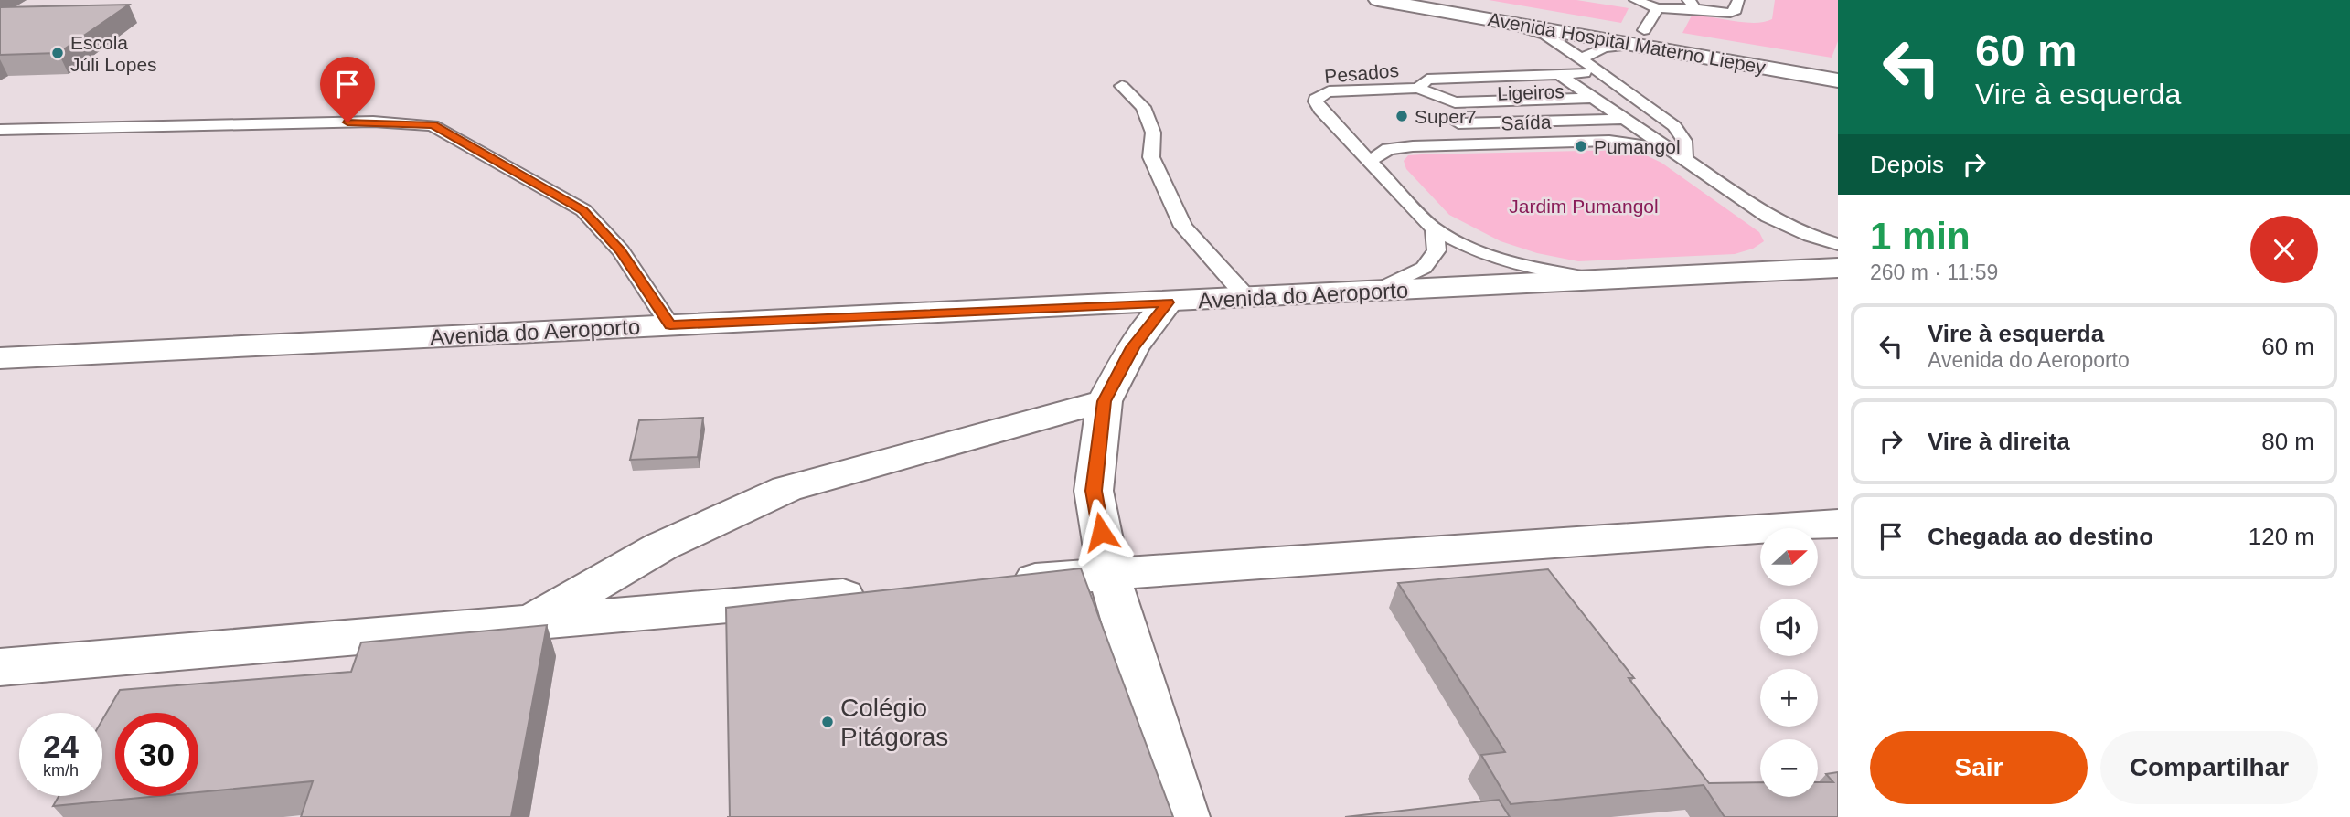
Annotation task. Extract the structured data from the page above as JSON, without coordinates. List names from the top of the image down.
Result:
{
  "streets": {
    "street": ["Avenida Hospital Materno Liepey", "Avenida do Aeroporto"],
    "lane": ["Pesados", "Ligeiros", "Saída"]
  },
  "crossings": [
    ["Pesados", "Saída"]
  ],
  "parks": ["Jardim Pumangol"],
  "places": [
    "Escola Júli Lopes",
    "Super7",
    "Pumangol",
    "Colégio Pitágoras"
  ],
  "north": "right",
  "page": {
    "turn": ["60 m", "Vire à esquerda"],
    "then": "Depois",
    "heading": ["1 min", "260 m · 11:59"],
    "list": [
      {
        "name": "Vire à esquerda",
        "note": "Avenida do Aeroporto",
        "value": "60 m"
      },
      {
        "name": "Vire à direita",
        "value": "80 m"
      },
      {
        "name": "Chegada ao destino",
        "value": "120 m"
      }
    ],
    "map_buttons": ["+", "−"],
    "speed": "24 km/h",
    "limit": "30",
    "buttons": ["Sair", "Compartilhar"]
  }
}
